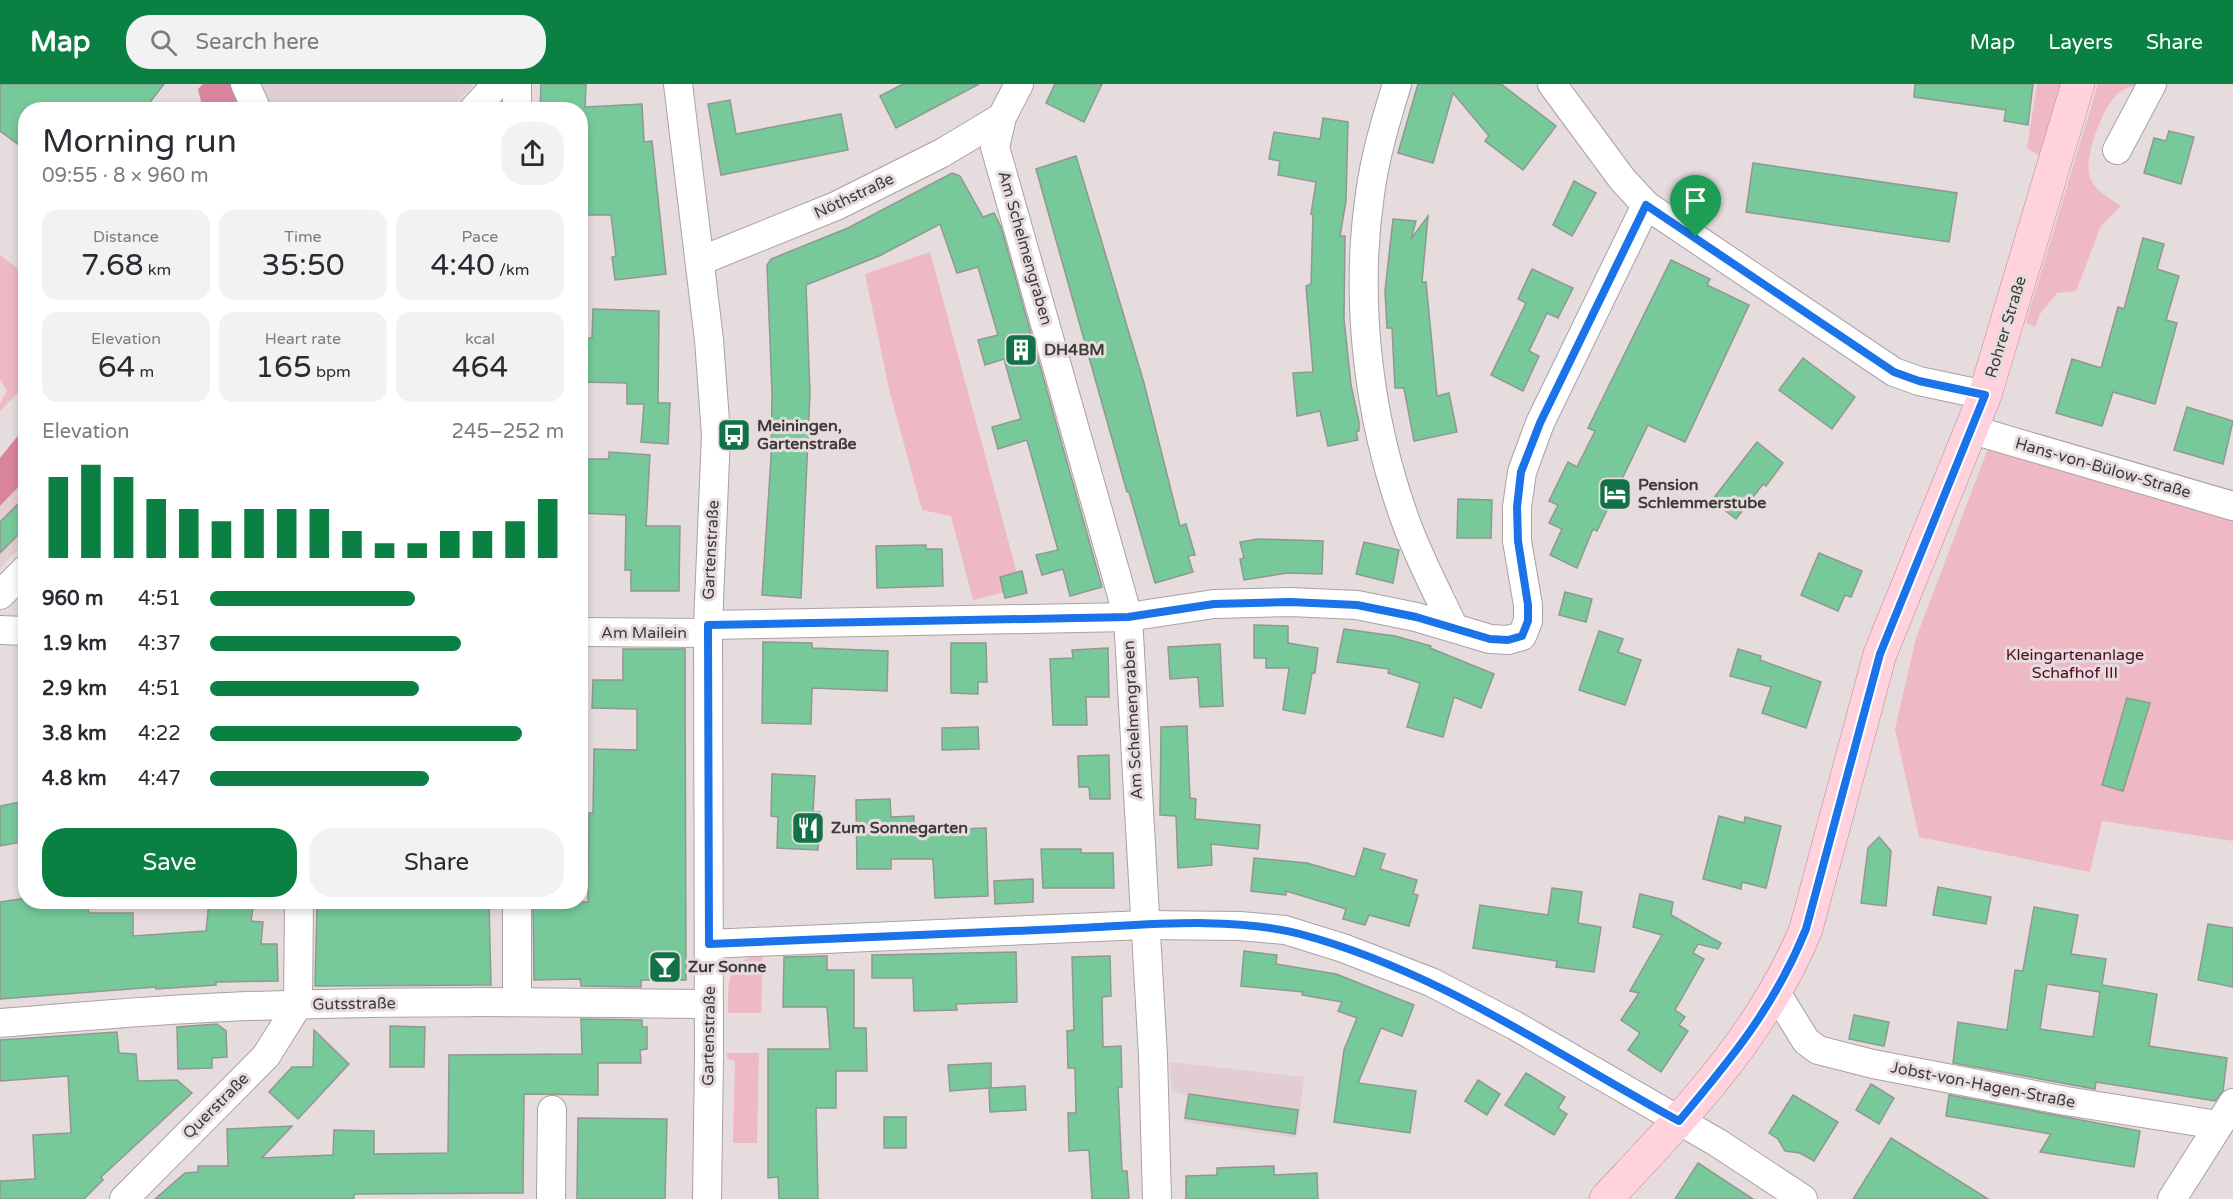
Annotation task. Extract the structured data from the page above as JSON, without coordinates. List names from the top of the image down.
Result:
{
  "streets": {
    "main road": ["Rohrer Straße"],
    "street": [
      "Nöthstraße",
      "Am Schelmengraben",
      "Hans-von-Bülow-Straße",
      "Gartenstraße",
      "Am Mailein",
      "Gutsstraße",
      "Jobst-von-Hagen-Straße",
      "Querstraße"
    ]
  },
  "crossings": [
    ["Nöthstraße", "Am Schelmengraben"],
    ["Nöthstraße", "Gartenstraße"],
    ["Am Schelmengraben", "Am Mailein"],
    ["Rohrer Straße", "Hans-von-Bülow-Straße"],
    ["Rohrer Straße", "Jobst-von-Hagen-Straße"],
    ["Gartenstraße", "Am Mailein"],
    ["Gartenstraße", "Gutsstraße"],
    ["Gutsstraße", "Querstraße"]
  ],
  "parks": ["Kleingartenanlage Schafhof III"],
  "places": {
    "building": ["DH4BM"],
    "bus stop": ["Meiningen, Gartenstraße"],
    "hotel": ["Pension Schlemmerstube"],
    "restaurant": ["Zum Sonnegarten"],
    "bar": ["Zur Sonne"]
  },
  "page": {
    "header": "Map",
    "search": "Search here",
    "nav": ["Map", "Layers", "Share"],
    "heading": ["Morning run", "09:55 · 8 × 960 m"],
    "stats": [
      ["Distance", "7.68 km"],
      ["Time", "35:50"],
      ["Pace", "4:40 /km"],
      ["Elevation", "64 m"],
      ["Heart rate", "165 bpm"],
      ["kcal", "464"]
    ],
    "chart": ["Elevation", "245–252 m"],
    "list": [
      {
        "name": "960 m",
        "note": "4:51"
      },
      {
        "name": "1.9 km",
        "note": "4:37"
      },
      {
        "name": "2.9 km",
        "note": "4:51"
      },
      {
        "name": "3.8 km",
        "note": "4:22"
      },
      {
        "name": "4.8 km",
        "note": "4:47"
      }
    ],
    "buttons": ["Save", "Share"]
  }
}
